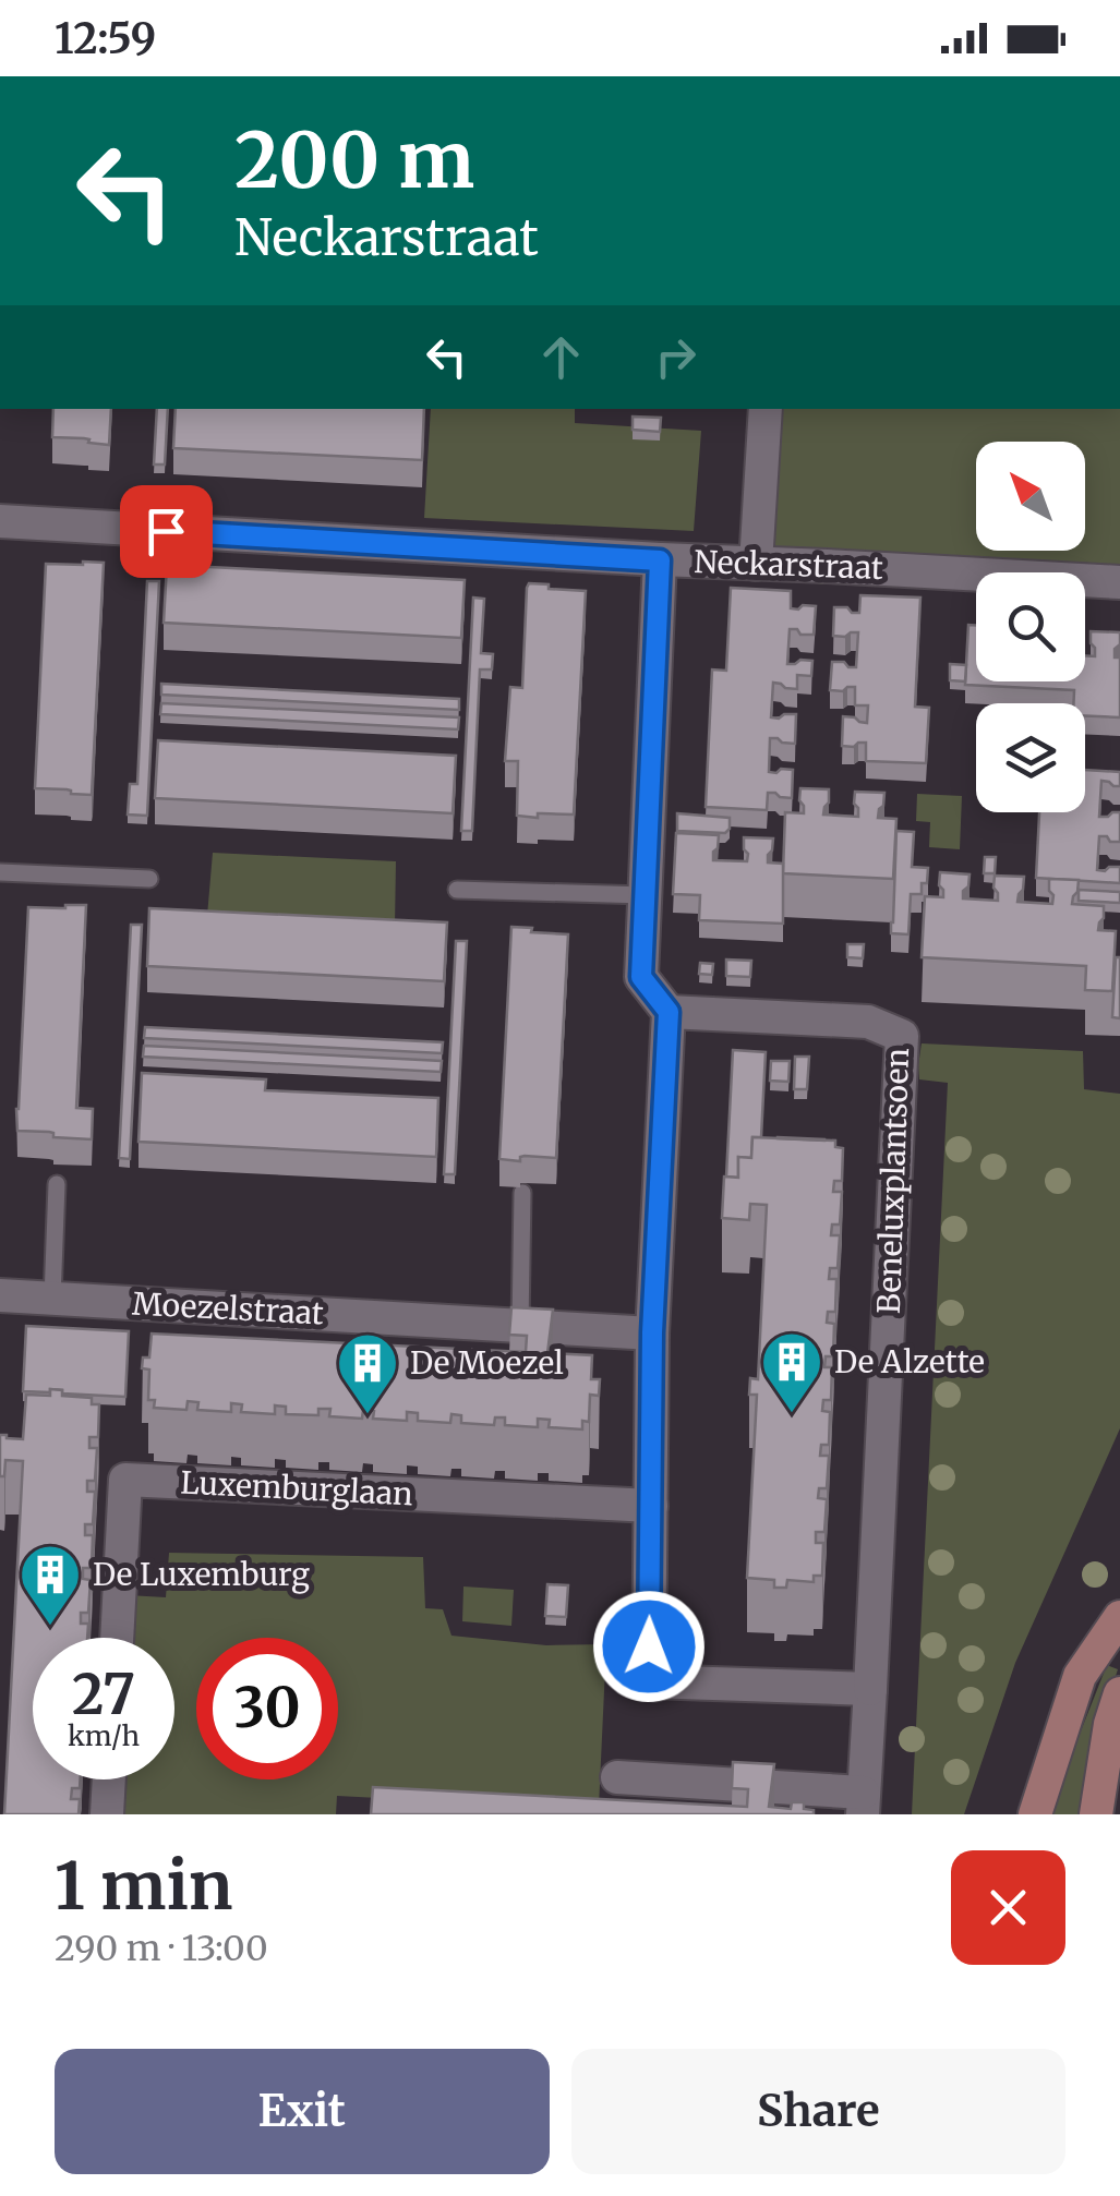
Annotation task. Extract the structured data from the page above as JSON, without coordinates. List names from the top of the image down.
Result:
{
  "streets": {
    "street": [
      "Neckarstraat",
      "Beneluxplantsoen",
      "Moezelstraat",
      "Luxemburglaan"
    ]
  },
  "places": {
    "building": ["De Alzette", "De Moezel", "De Luxemburg"]
  },
  "north": "top left",
  "page": {
    "status": "12:59",
    "turn": ["200 m", "Neckarstraat"],
    "speed": "27 km/h",
    "limit": "30",
    "heading": ["1 min", "290 m · 13:00"],
    "buttons": ["Exit", "Share"]
  }
}
